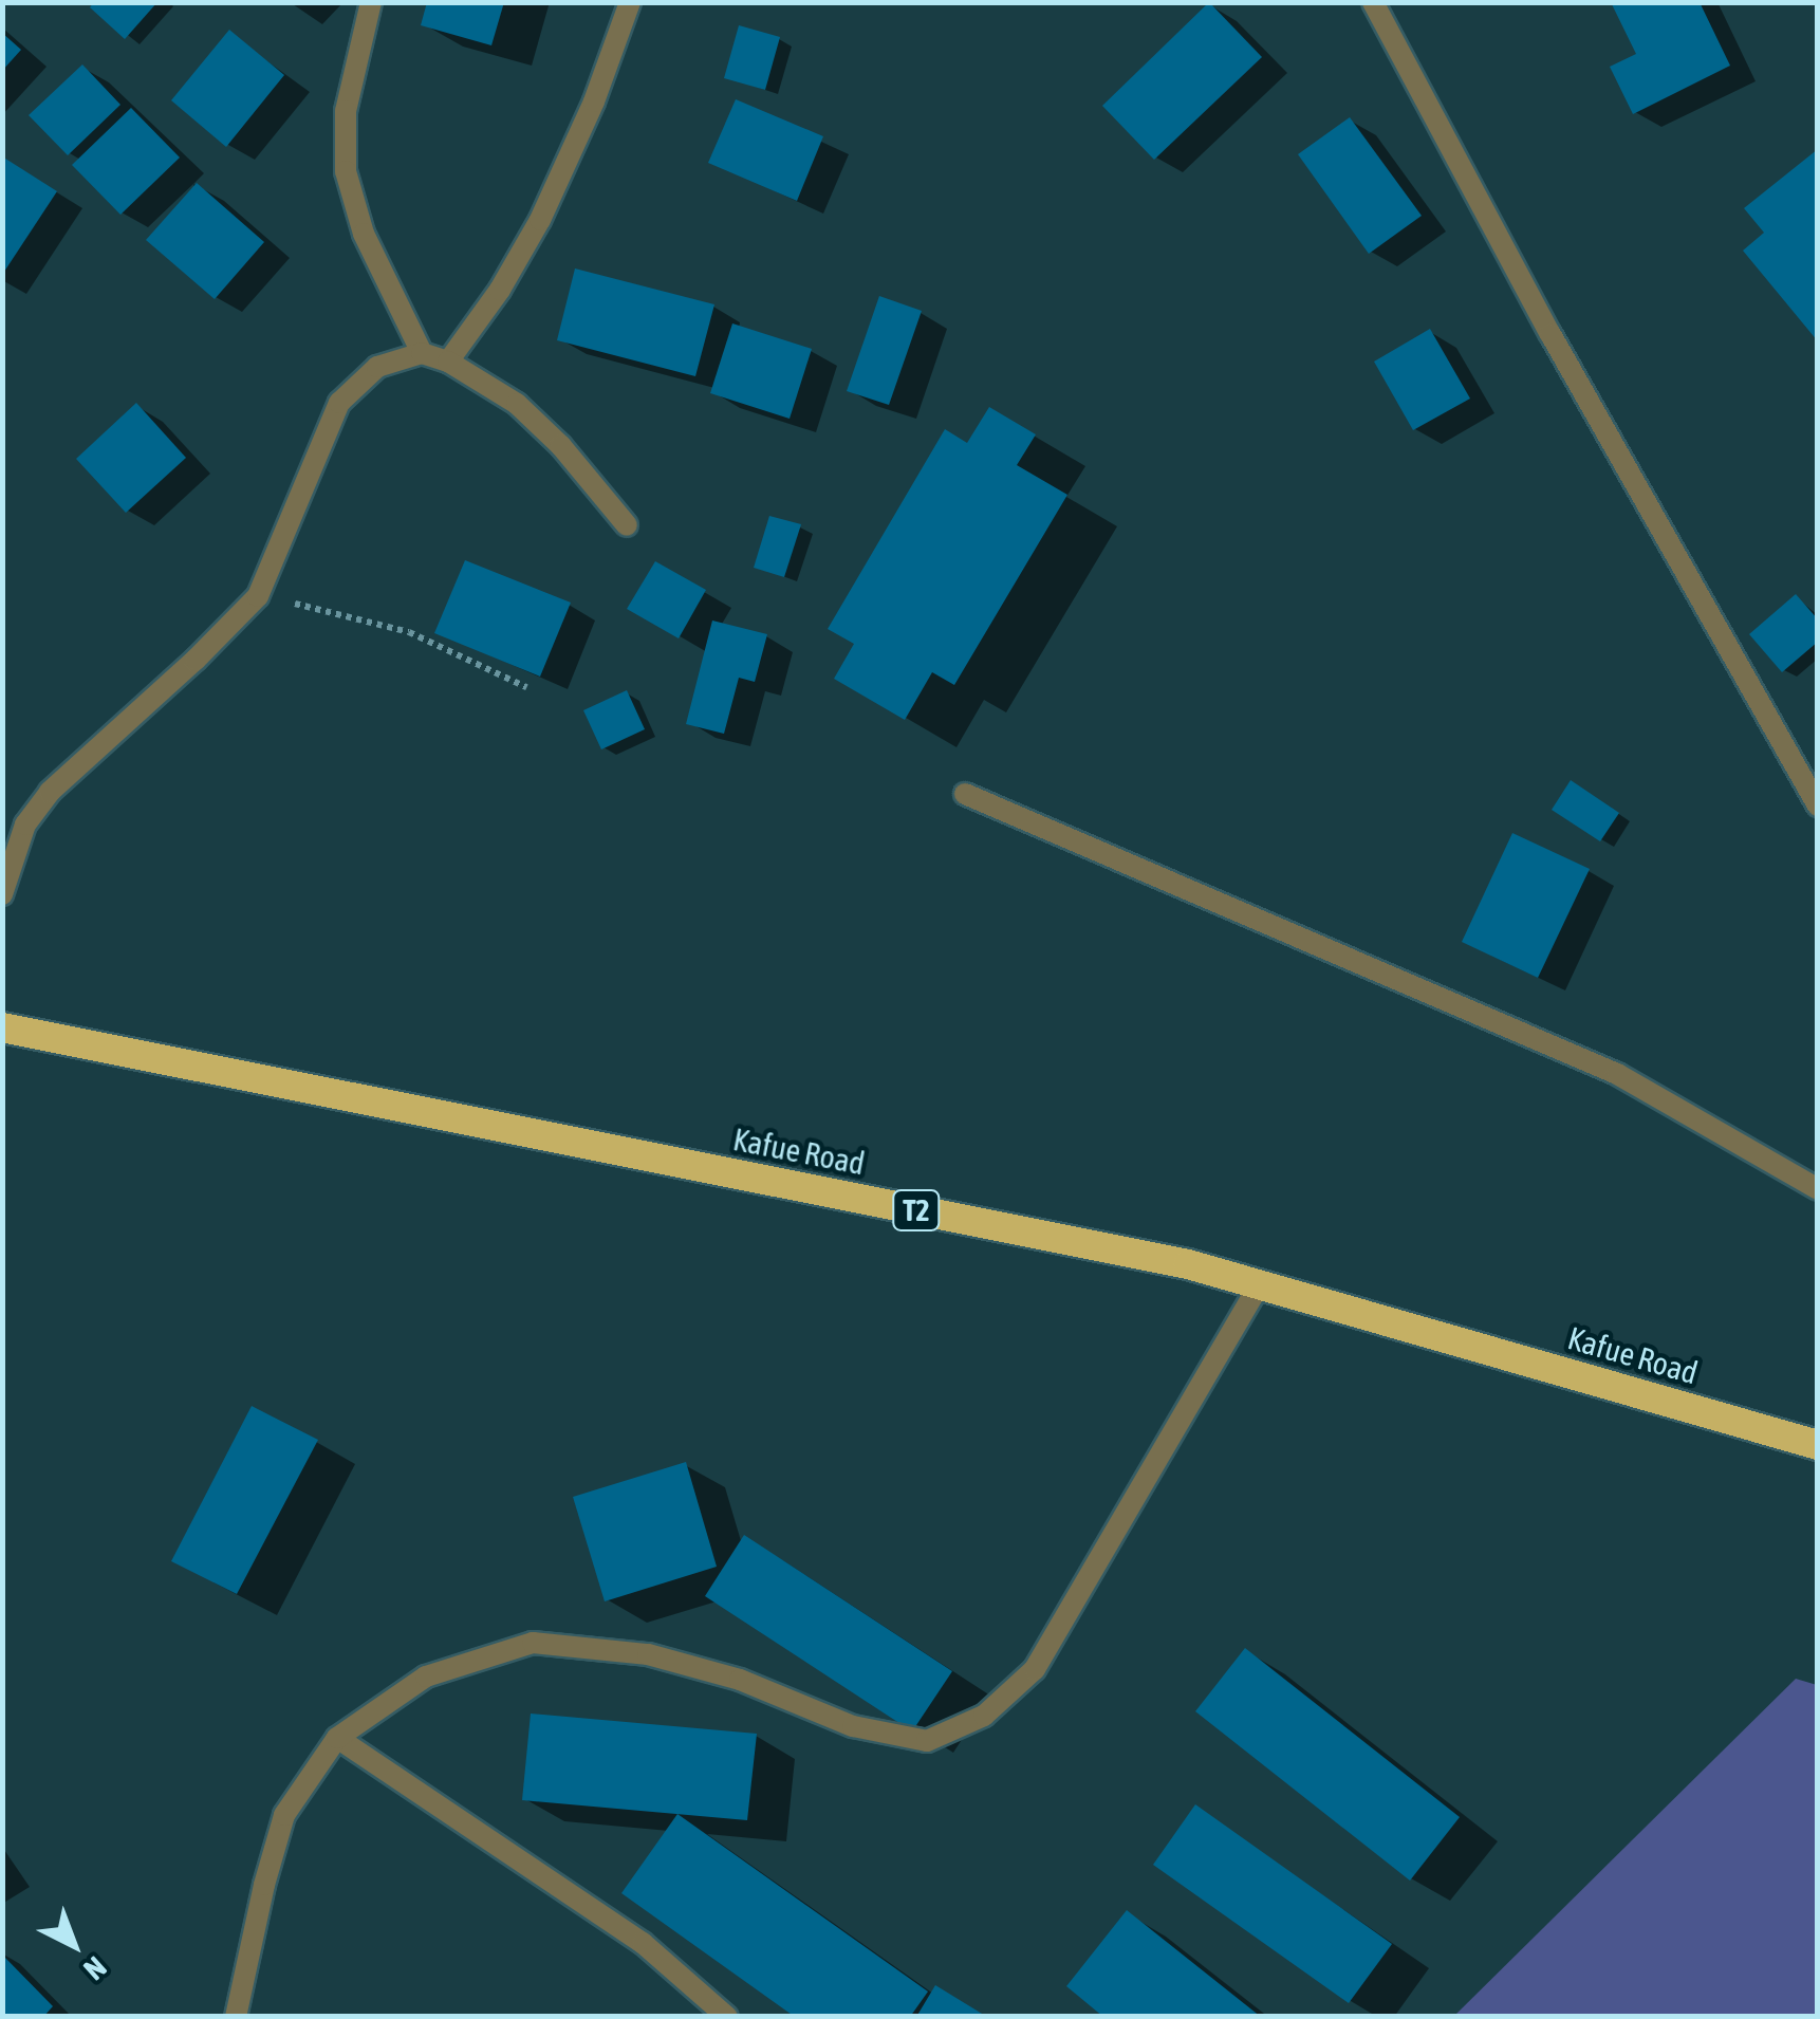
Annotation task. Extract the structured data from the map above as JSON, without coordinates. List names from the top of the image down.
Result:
{
  "streets": {
    "highway": ["Kafue Road", "T2"]
  },
  "north": "bottom right"
}
